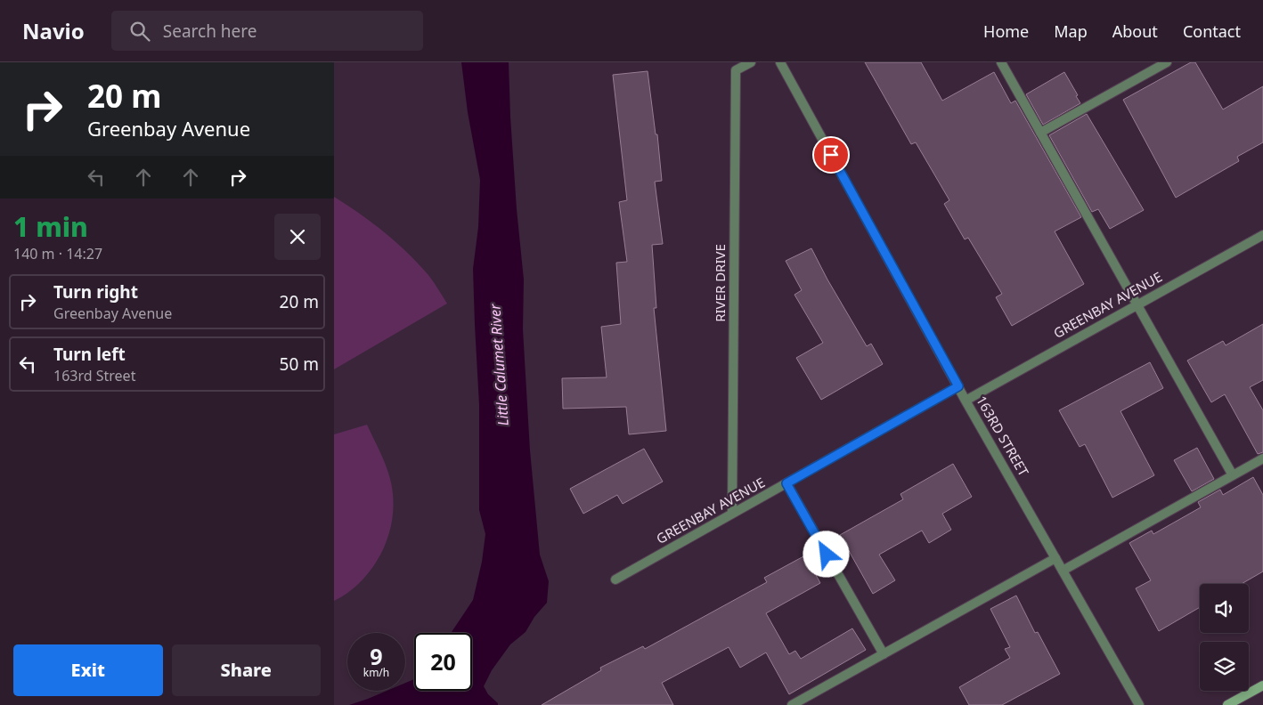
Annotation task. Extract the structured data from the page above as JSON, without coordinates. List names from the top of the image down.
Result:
{
  "streets": {
    "street": ["RIVER DRIVE", "GREENBAY AVENUE", "163RD STREET"]
  },
  "crossings": [
    ["RIVER DRIVE", "GREENBAY AVENUE"],
    ["GREENBAY AVENUE", "163RD STREET"]
  ],
  "water": ["Little Calumet River"],
  "page": {
    "header": "Navio",
    "search": "Search here",
    "nav": [
      "Home",
      "Map",
      "About",
      "Contact"
    ],
    "turn": ["20 m", "Greenbay Avenue"],
    "heading": ["1 min", "140 m · 14:27"],
    "list": [
      {
        "name": "Turn right",
        "note": "Greenbay Avenue",
        "value": "20 m"
      },
      {
        "name": "Turn left",
        "note": "163rd Street",
        "value": "50 m"
      }
    ],
    "speed": "9 km/h",
    "limit": "20",
    "buttons": ["Exit", "Share"]
  }
}
